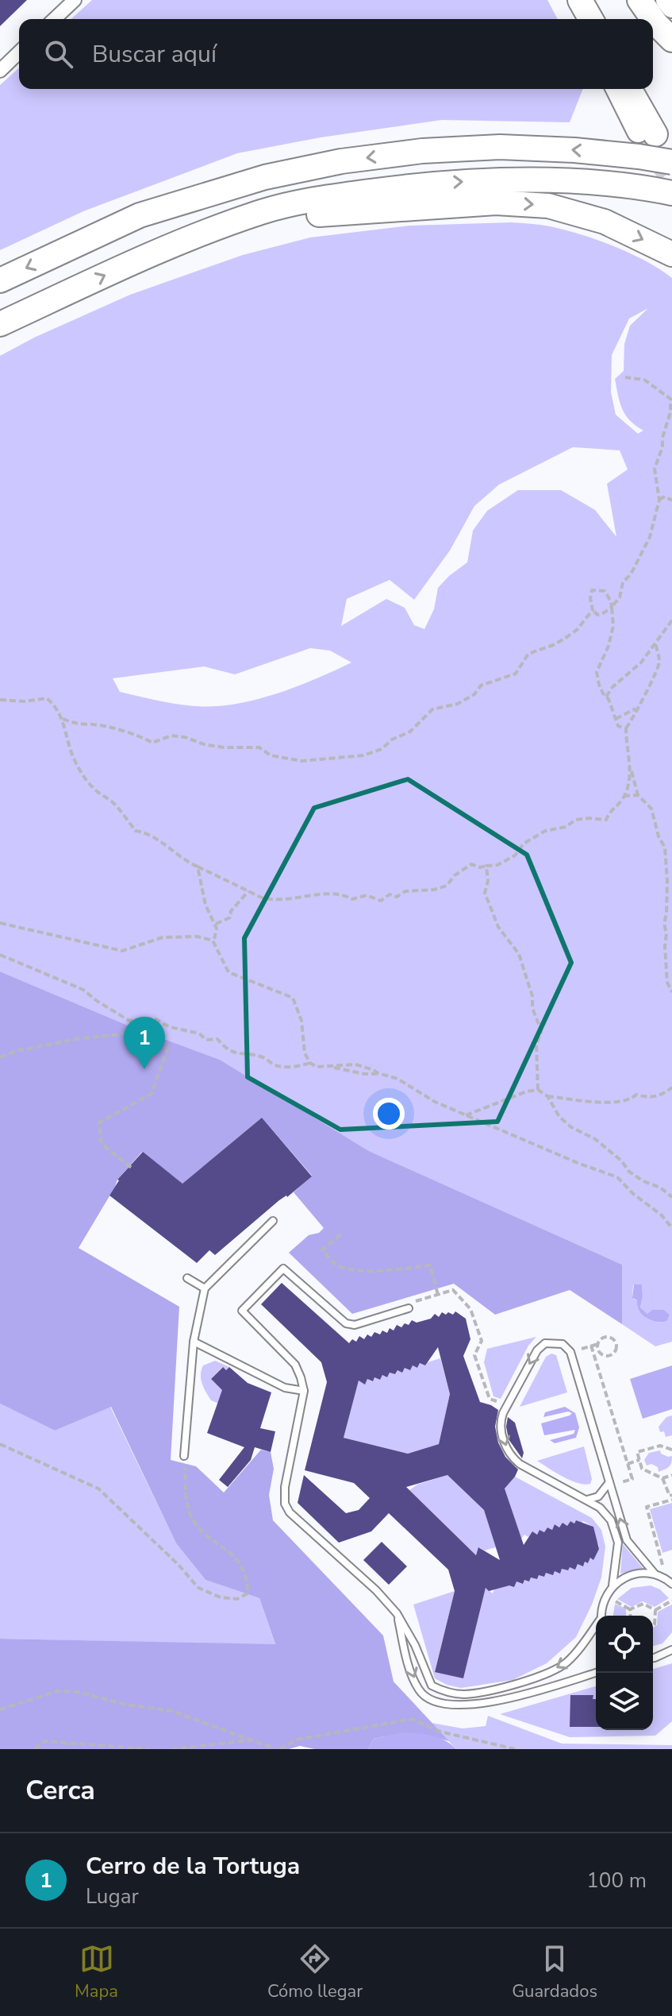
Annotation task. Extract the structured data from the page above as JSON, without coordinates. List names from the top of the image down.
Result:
{
  "page": {
    "search": "Buscar aquí",
    "pins": "1",
    "heading": "Cerca",
    "list": [
      {
        "mark": "1",
        "name": "Cerro de la Tortuga",
        "note": "Lugar",
        "value": "100 m"
      }
    ],
    "nav": ["Mapa", "Cómo llegar", "Guardados"]
  }
}
